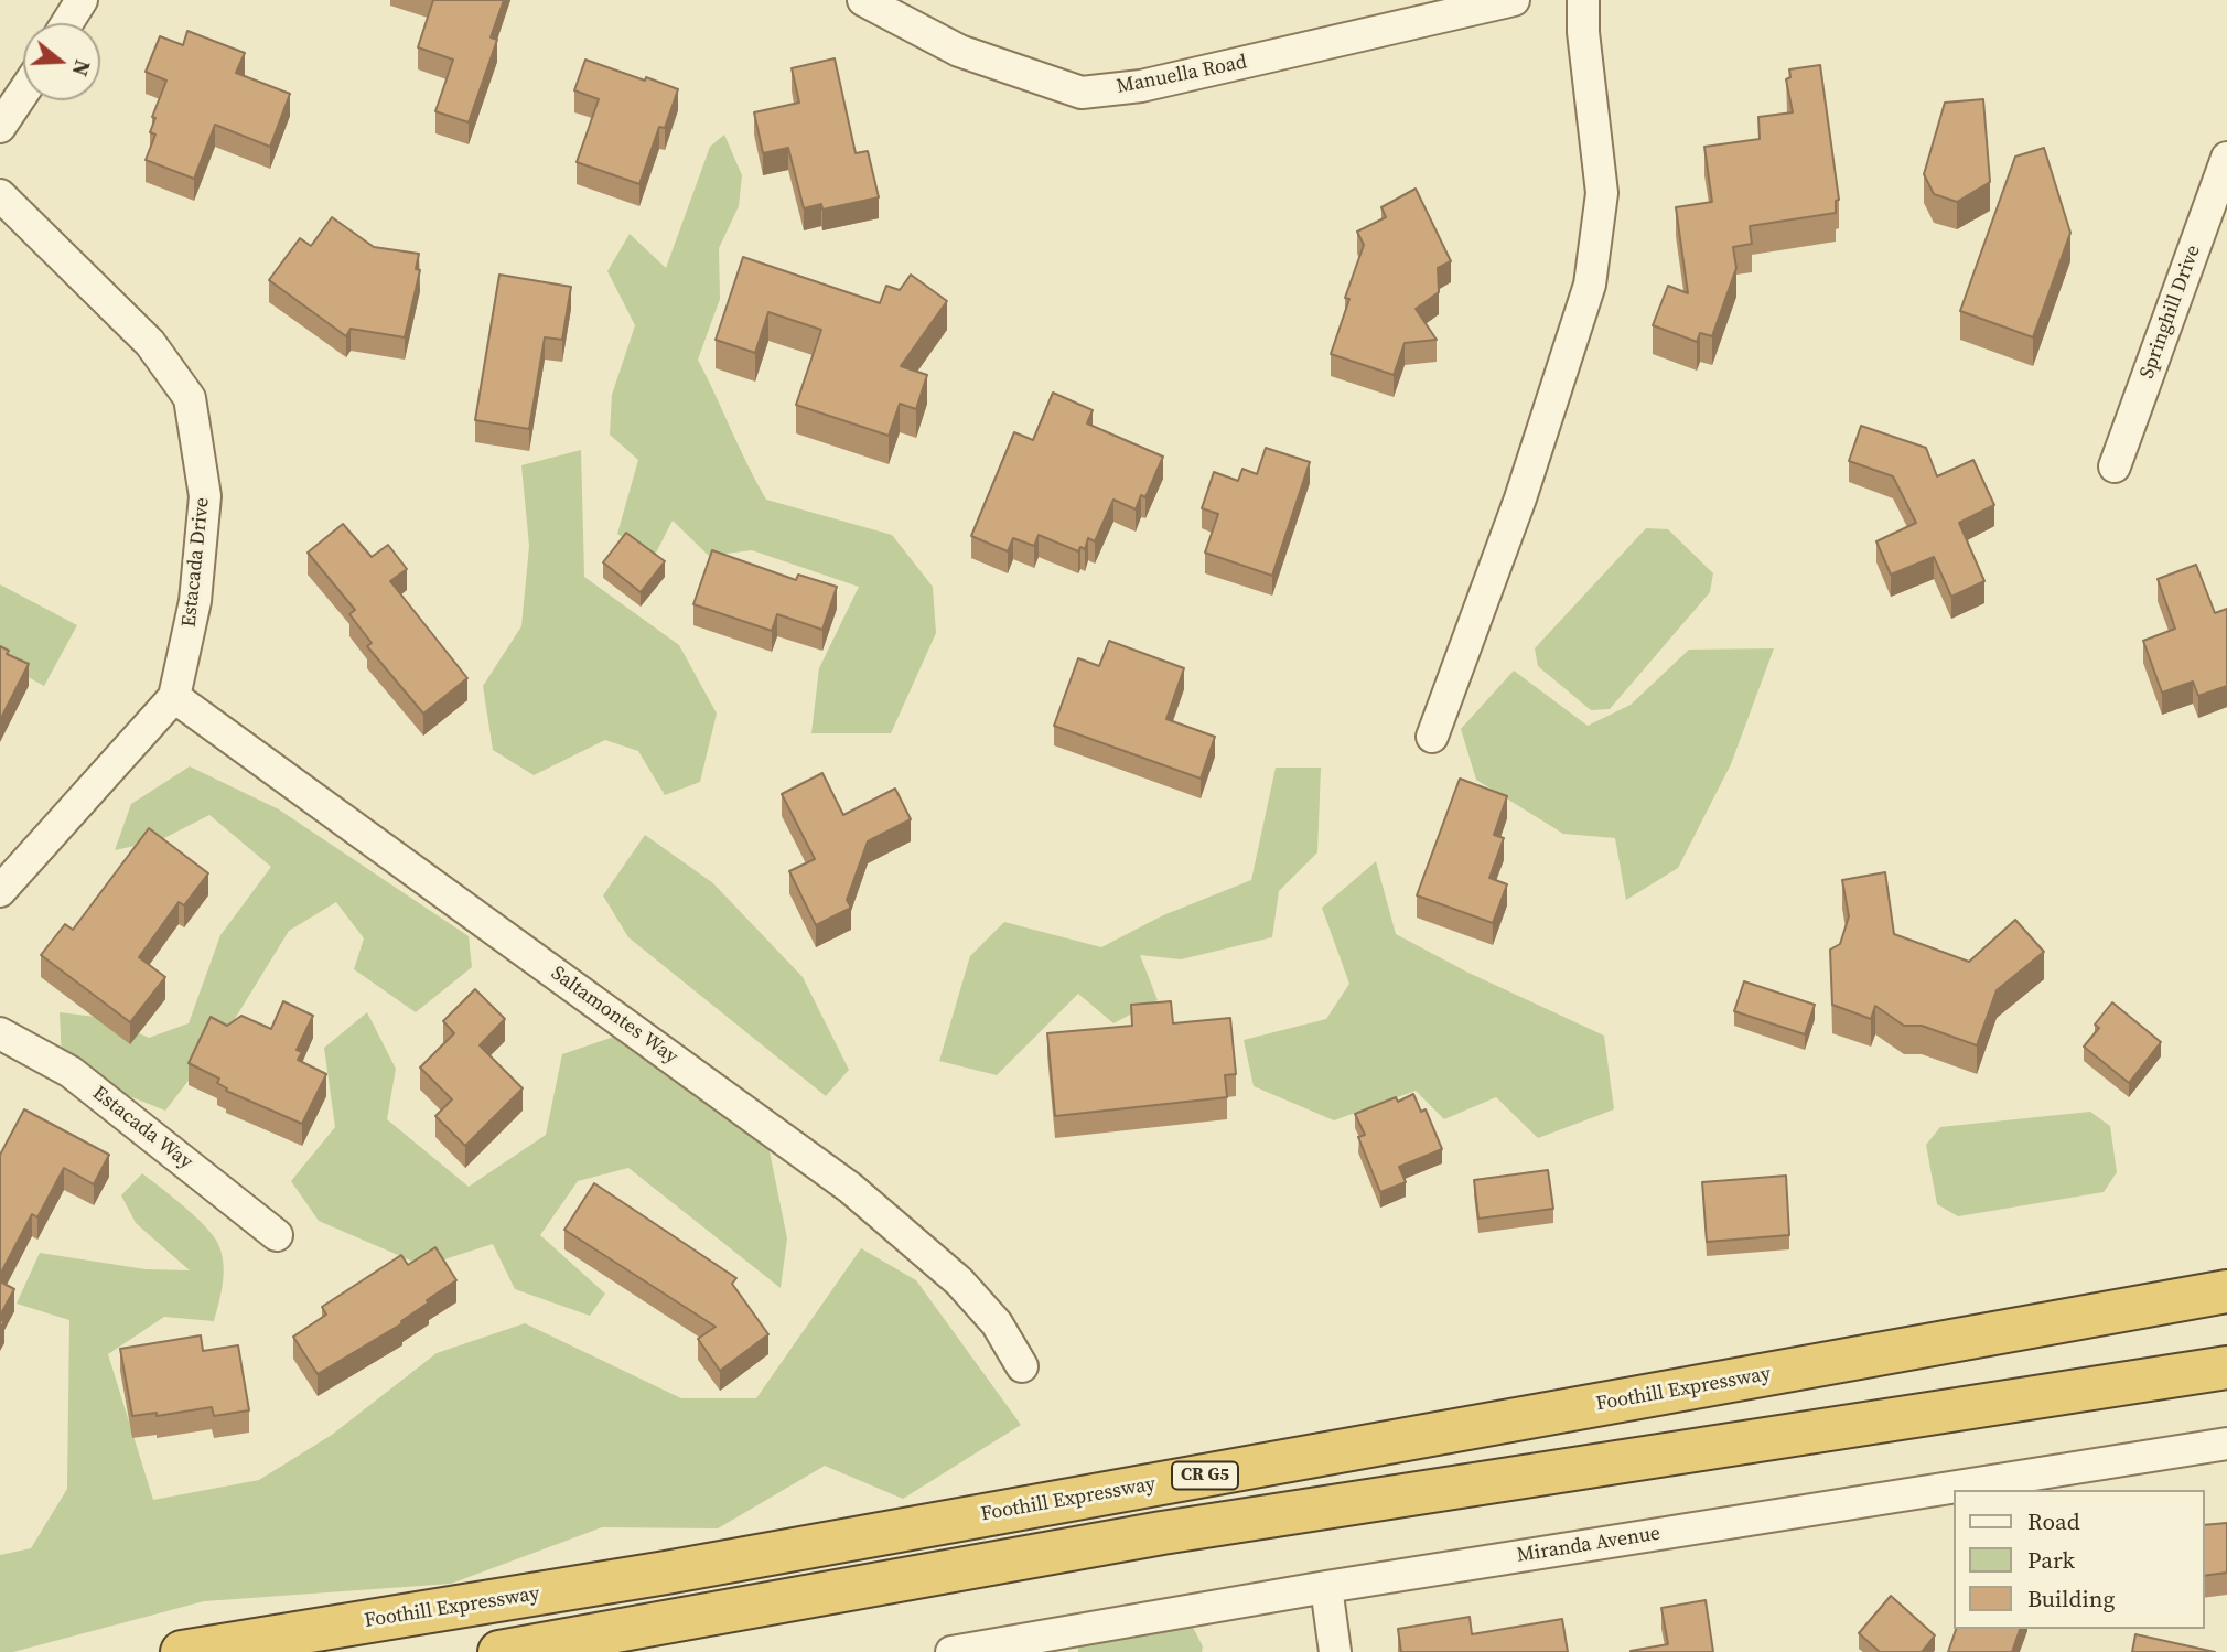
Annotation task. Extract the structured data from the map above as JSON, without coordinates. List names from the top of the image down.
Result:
{
  "streets": {
    "highway": ["Foothill Expressway", "CR G5"],
    "street": [
      "Manuella Road",
      "Springhill Drive",
      "Estacada Drive",
      "Saltamontes Way",
      "Estacada Way",
      "Miranda Avenue"
    ]
  },
  "crossings": [
    ["Estacada Drive", "Saltamontes Way"]
  ],
  "legend": ["Road", "Park", "Building"],
  "north": "right"
}
